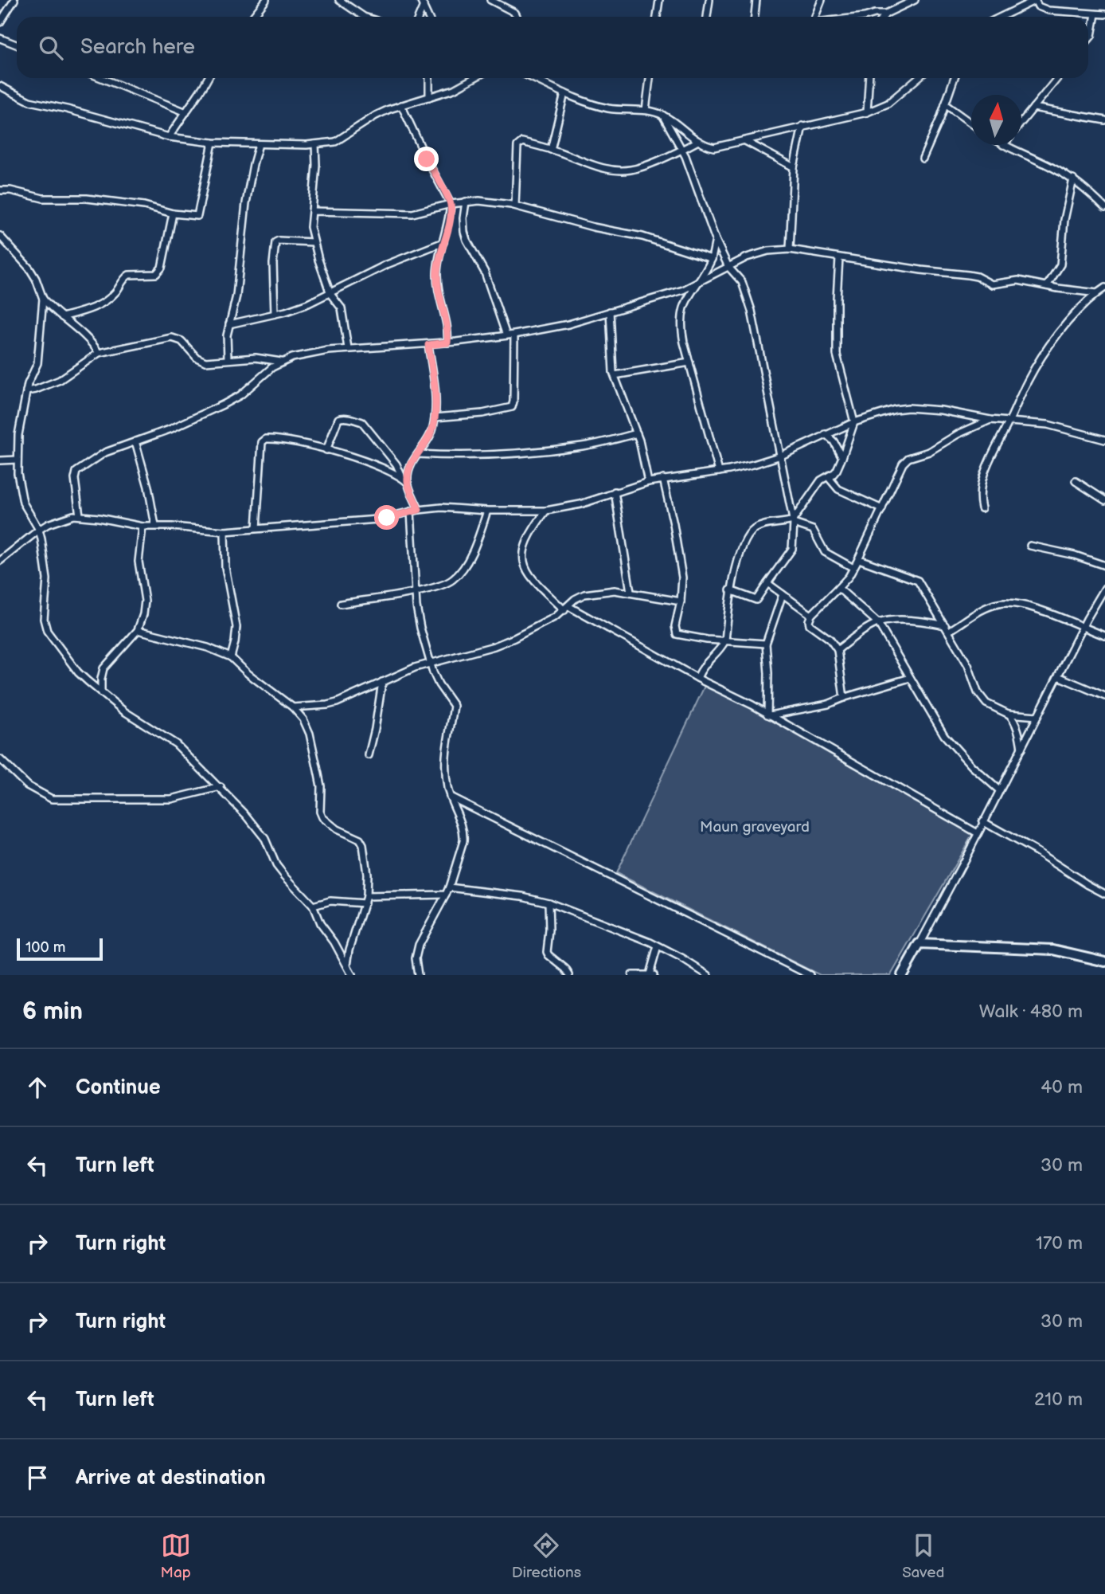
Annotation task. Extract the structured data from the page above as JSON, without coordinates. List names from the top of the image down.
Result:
{
  "parks": ["Maun graveyard"],
  "scale_bar": "100 m",
  "north": "top",
  "page": {
    "search": "Search here",
    "scale": "100 m",
    "heading": ["6 min", "Walk · 480 m"],
    "list": [
      ["Continue", "40 m"],
      ["Turn left", "30 m"],
      ["Turn right", "170 m"],
      ["Turn right", "30 m"],
      ["Turn left", "210 m"],
      "Arrive at destination"
    ],
    "nav": ["Map", "Directions", "Saved"]
  }
}
